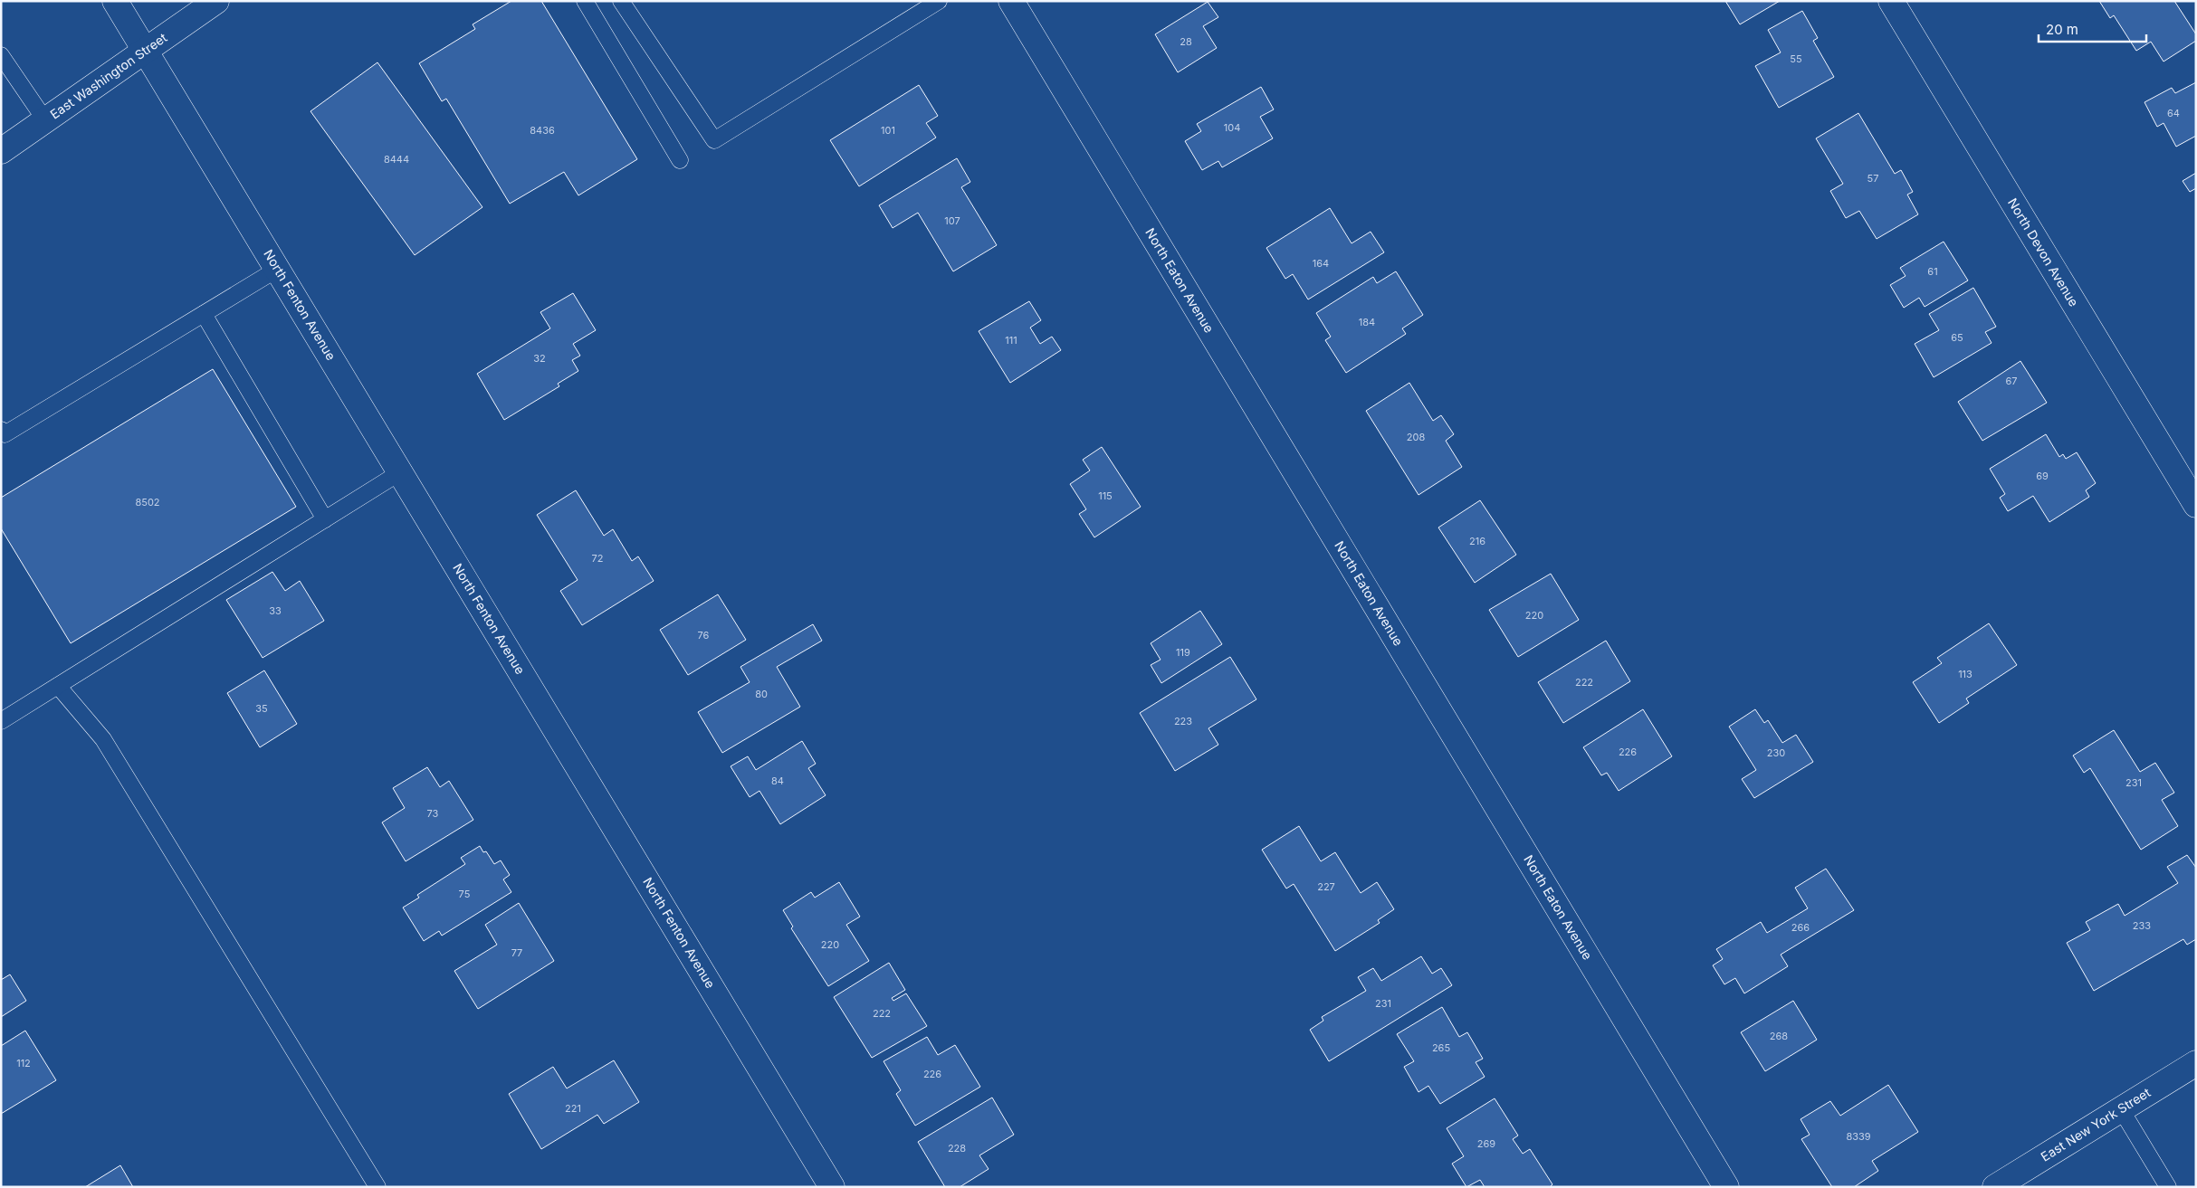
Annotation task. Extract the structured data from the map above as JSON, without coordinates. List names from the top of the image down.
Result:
{
  "streets": {
    "street": [
      "East Washington Street",
      "North Devon Avenue",
      "North Eaton Avenue",
      "North Fenton Avenue",
      "East New York Street"
    ]
  },
  "crossings": [
    ["East Washington Street", "North Fenton Avenue"]
  ],
  "house_numbers": [
    "28",
    "55",
    "64",
    "104",
    "8436",
    "101",
    "8444",
    "57",
    "107",
    "164",
    "61",
    "184",
    "65",
    "111",
    "32",
    "67",
    "208",
    "69",
    "115",
    "8502",
    "216",
    "72",
    "33",
    "220",
    "76",
    "119",
    "113",
    "222",
    "80",
    "35",
    "223",
    "226",
    "230",
    "84",
    "231",
    "73",
    "227",
    "75",
    "233",
    "266",
    "220",
    "77",
    "231",
    "222",
    "268",
    "265",
    "112",
    "226",
    "221",
    "8339",
    "269",
    "228"
  ],
  "scale_bar": "20 m"
}
